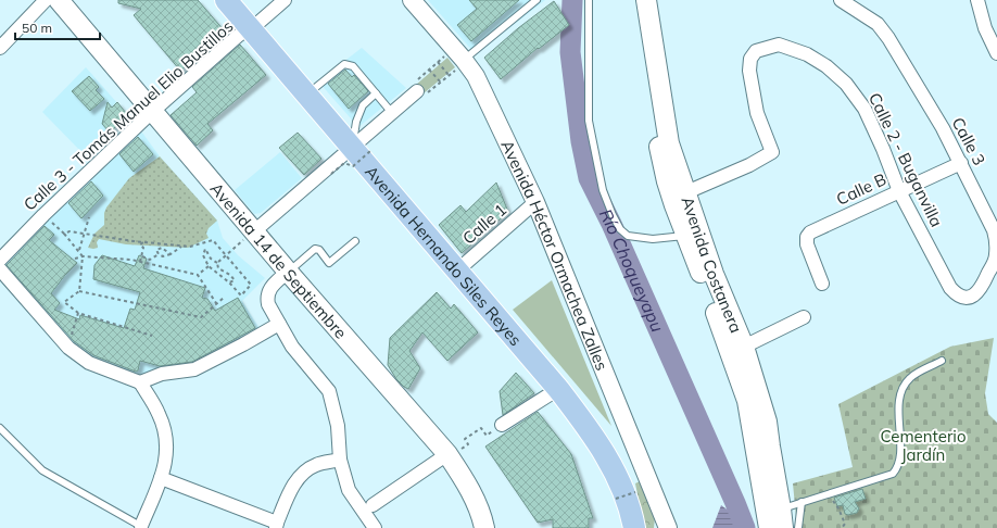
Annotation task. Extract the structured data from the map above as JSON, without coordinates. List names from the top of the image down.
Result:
{
  "streets": {
    "main road": ["Avenida Hernando Siles Reyes", "Avenida 14 de Septiembre", "Avenida Costanera"],
    "street": [
      "Calle 3 - Tomás Manuel Elio Bustillos",
      "Calle 3",
      "Calle 2 - Buganvilla",
      "Calle B",
      "Calle 1",
      "Avenida Héctor Ormachea Zalles"
    ]
  },
  "crossings": [
    ["Calle 3 - Tomás Manuel Elio Bustillos", "Avenida Hernando Siles Reyes"],
    ["Calle 3 - Tomás Manuel Elio Bustillos", "Avenida 14 de Septiembre"],
    ["Calle 3", "Calle 2 - Buganvilla"],
    ["Calle 3", "Calle B"],
    ["Calle 2 - Buganvilla", "Calle B"],
    ["Calle 2 - Buganvilla", "Avenida Costanera"],
    ["Calle 1", "Avenida Hernando Siles Reyes"],
    ["Calle 1", "Avenida Héctor Ormachea Zalles"]
  ],
  "water": ["Río Choqueyapu"],
  "parks": ["Cementerio Jardín"],
  "scale_bar": "50 m"
}
